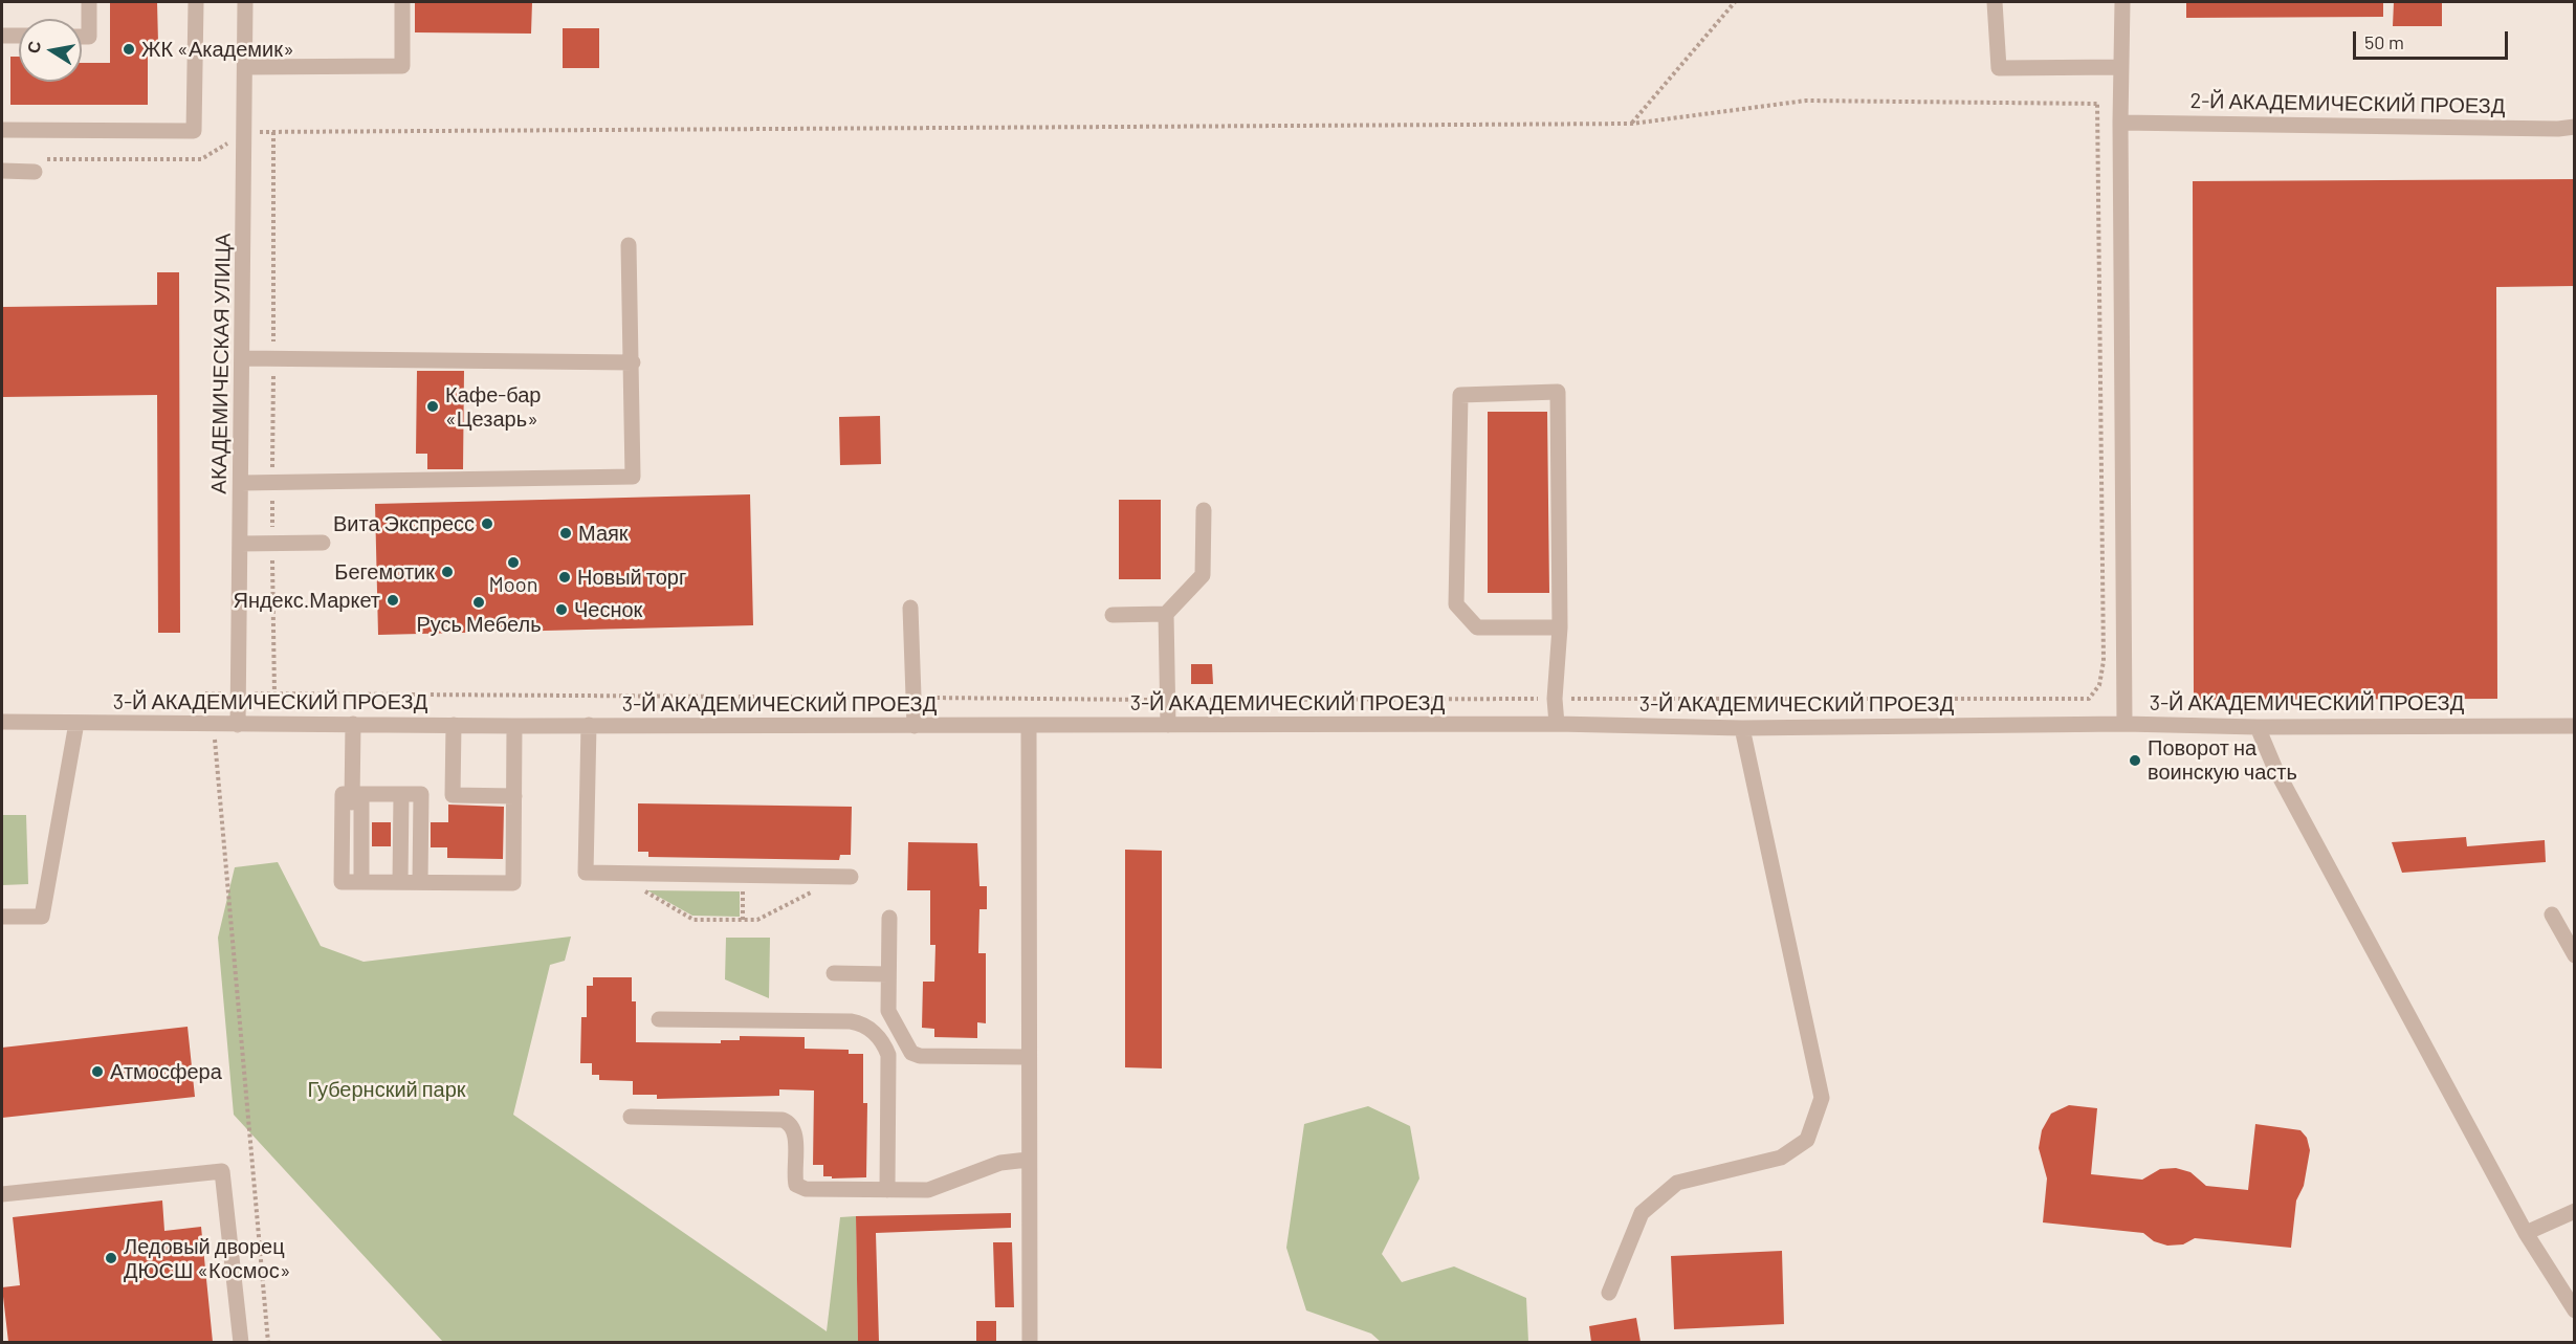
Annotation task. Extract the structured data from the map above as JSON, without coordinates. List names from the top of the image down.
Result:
{
  "streets": {
    "street": ["2-Й АКАДЕМИЧЕСКИЙ ПРОЕЗД", "АКАДЕМИЧЕСКАЯ УЛИЦА", "3-Й АКАДЕМИЧЕСКИЙ ПРОЕЗД"]
  },
  "crossings": [
    ["АКАДЕМИЧЕСКАЯ УЛИЦА", "3-Й АКАДЕМИЧЕСКИЙ ПРОЕЗД"]
  ],
  "parks": ["Губернский парк"],
  "places": [
    "ЖК «Академик»",
    "Кафе-бар «Цезарь»",
    "Вита Экспресс",
    "Маяк",
    "Moon",
    "Бегемотик",
    "Новый торг",
    "Яндекс.Маркет",
    "Русь Мебель",
    "Чеснок",
    "Поворот на воинскую часть",
    "Атмосфера",
    "Ледовый дворец ДЮСШ «Космос»"
  ],
  "scale_bar": "50 m",
  "north": "left"
}
